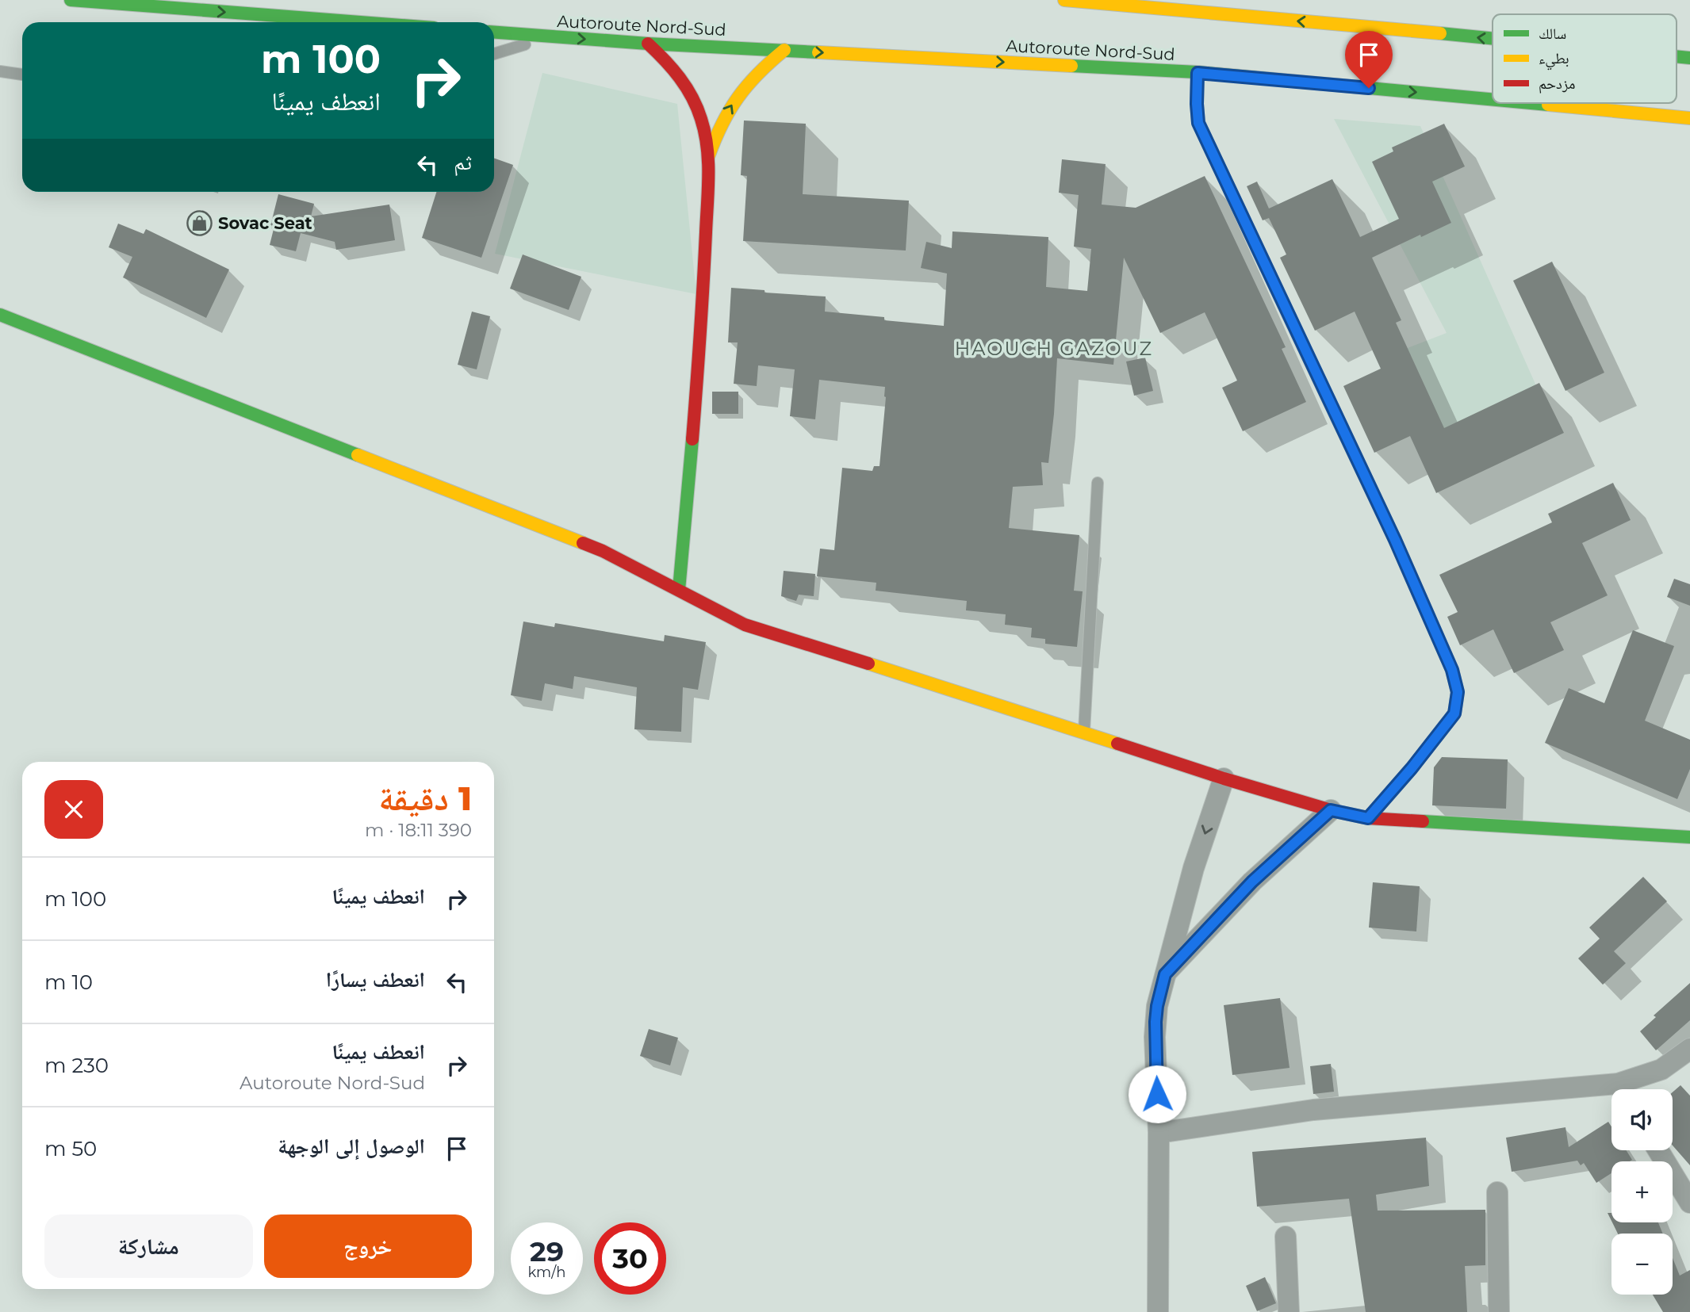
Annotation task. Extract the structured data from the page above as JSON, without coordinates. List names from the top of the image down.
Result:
{
  "streets": {
    "main road": ["Autoroute Nord-Sud"]
  },
  "districts": ["HAOUCH GAZOUZ"],
  "places": {
    "shop": ["Sovac Seat"]
  },
  "legend": ["سالك", "بطيء", "مزدحم"],
  "page": {
    "turn": ["100 m", "انعطف يمينًا"],
    "then": "ثم",
    "heading": ["1 دقيقة", "390 m · 18:11"],
    "list": [
      {
        "name": "انعطف يمينًا",
        "value": "100 m"
      },
      {
        "name": "انعطف يسارًا",
        "value": "10 m"
      },
      {
        "name": "انعطف يمينًا",
        "note": "Autoroute Nord-Sud",
        "value": "230 m"
      },
      {
        "name": "الوصول إلى الوجهة",
        "value": "50 m"
      }
    ],
    "map_buttons": ["+", "−"],
    "buttons": ["خروج", "مشاركة"],
    "speed": "29 km/h",
    "limit": "30"
  }
}
